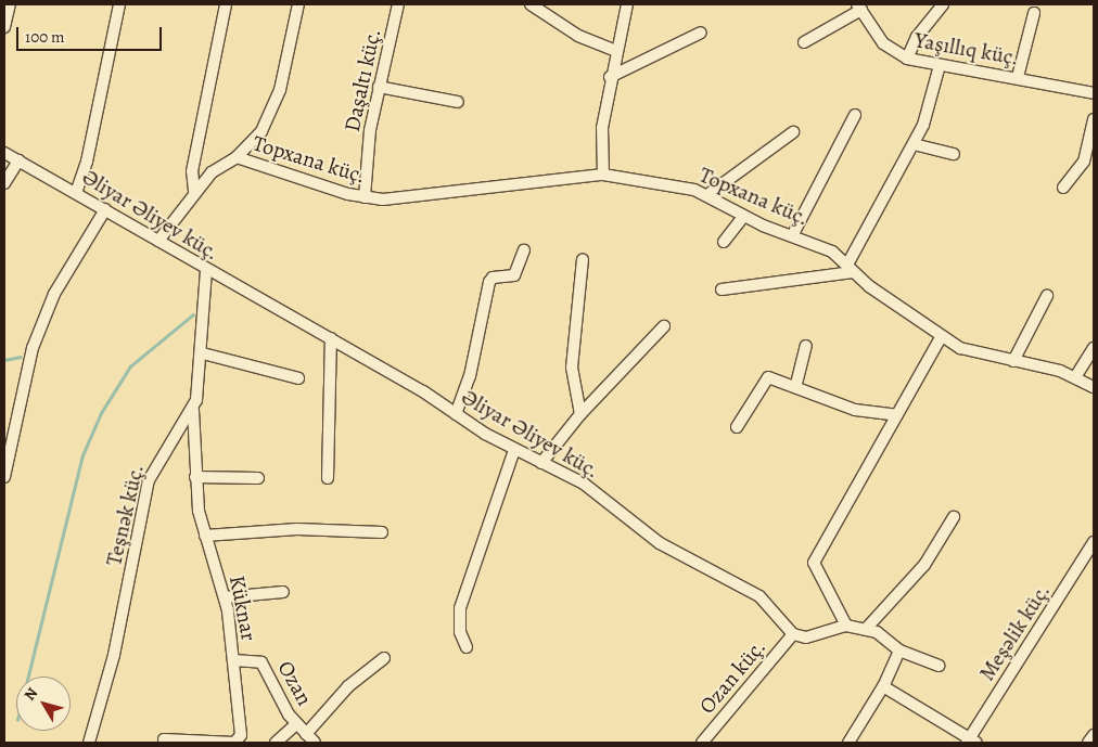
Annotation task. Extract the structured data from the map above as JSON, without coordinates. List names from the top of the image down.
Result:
{
  "streets": {
    "street": [
      "Yaşıllıq küç.",
      "Daşaltı küç.",
      "Topxana küç.",
      "Əliyar Əliyev küç.",
      "Teşnək küç.",
      "Küknar",
      "Meşəlik küç.",
      "Ozan küç.",
      "Ozan"
    ]
  },
  "crossings": [
    ["Daşaltı küç.", "Topxana küç."],
    ["Əliyar Əliyev küç.", "Teşnək küç."],
    ["Əliyar Əliyev küç.", "Ozan küç."],
    ["Teşnək küç.", "Küknar"],
    ["Küknar", "Ozan"]
  ],
  "scale_bar": "100 m",
  "north": "top left"
}
